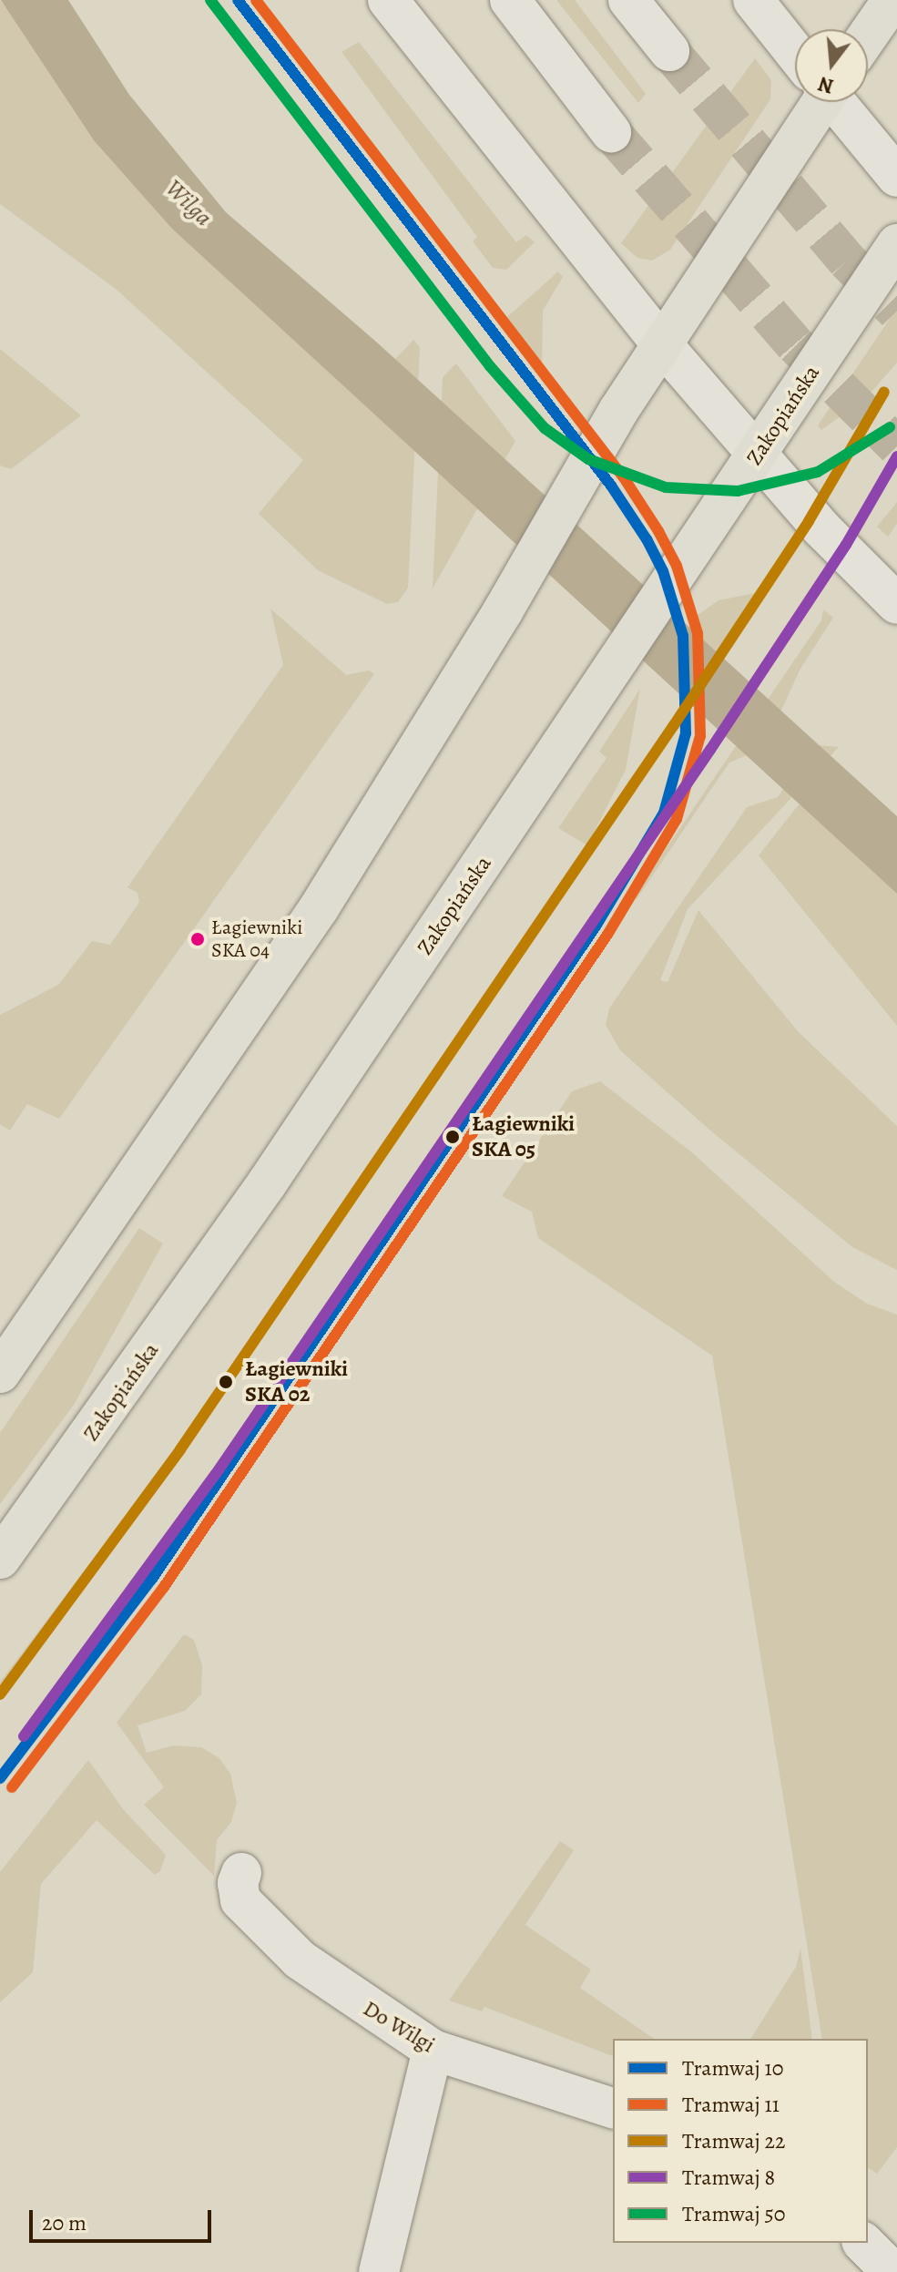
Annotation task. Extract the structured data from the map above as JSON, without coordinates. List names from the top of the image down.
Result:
{
  "streets": {
    "main road": ["Zakopiańska", "Do Wilgi"]
  },
  "water": ["Wilga"],
  "places": ["Łagiewniki SKA 04", "Łagiewniki SKA 05", "Łagiewniki SKA 02"],
  "lines": [
    "tram line 10",
    "tram line 11",
    "tram line 50",
    "tram line 22",
    "tram line 8"
  ],
  "legend": [
    "Tramwaj 10",
    "Tramwaj 11",
    "Tramwaj 22",
    "Tramwaj 8",
    "Tramwaj 50"
  ],
  "scale_bar": "20 m",
  "north": "bottom"
}
